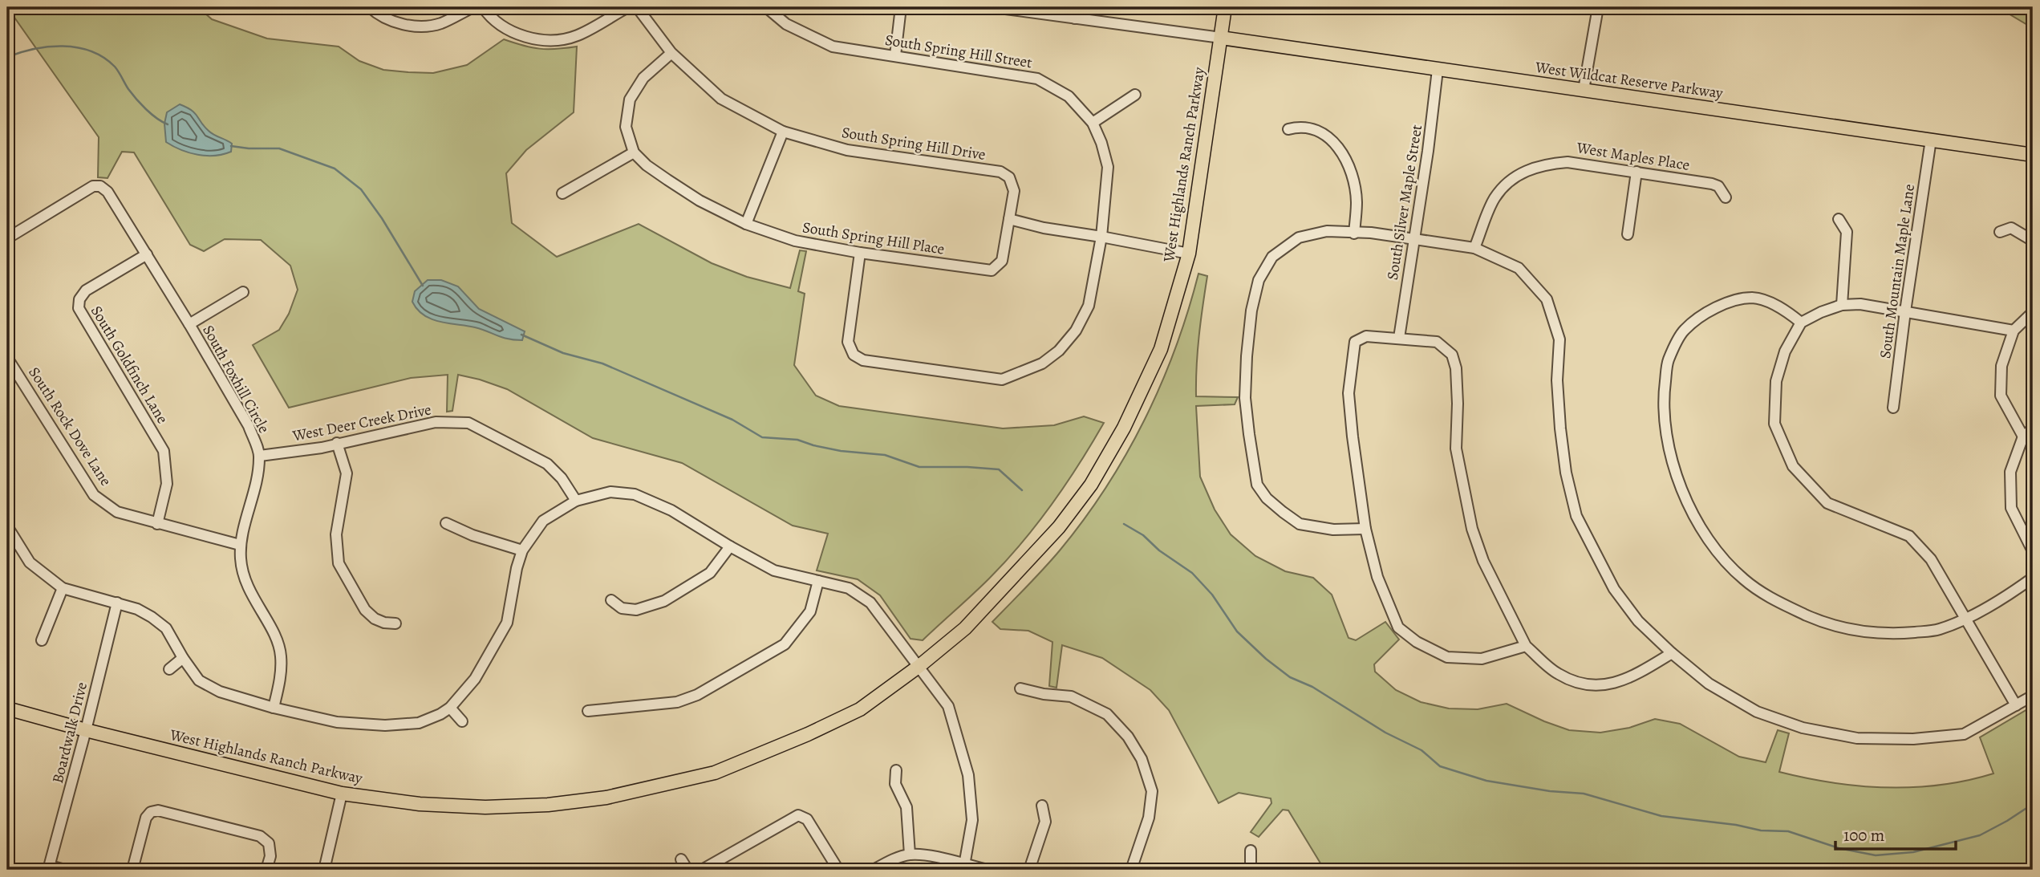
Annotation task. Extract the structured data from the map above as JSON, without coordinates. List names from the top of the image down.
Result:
{
  "streets": {
    "main road": ["West Wildcat Reserve Parkway", "West Highlands Ranch Parkway"],
    "street": [
      "South Spring Hill Street",
      "South Spring Hill Drive",
      "West Maples Place",
      "South Silver Maple Street",
      "South Spring Hill Place",
      "South Mountain Maple Lane",
      "South Goldfinch Lane",
      "South Foxhill Circle",
      "West Deer Creek Drive",
      "South Rock Dove Lane",
      "Boardwalk Drive"
    ]
  },
  "crossings": [
    ["South Spring Hill Street", "South Spring Hill Place"],
    ["West Wildcat Reserve Parkway", "West Highlands Ranch Parkway"],
    ["West Wildcat Reserve Parkway", "South Silver Maple Street"],
    ["West Wildcat Reserve Parkway", "South Mountain Maple Lane"],
    ["South Spring Hill Drive", "South Spring Hill Place"],
    ["West Highlands Ranch Parkway", "Boardwalk Drive"],
    ["South Goldfinch Lane", "South Foxhill Circle"],
    ["South Goldfinch Lane", "South Rock Dove Lane"],
    ["South Foxhill Circle", "West Deer Creek Drive"],
    ["South Foxhill Circle", "South Rock Dove Lane"]
  ],
  "scale_bar": "100 m"
}
